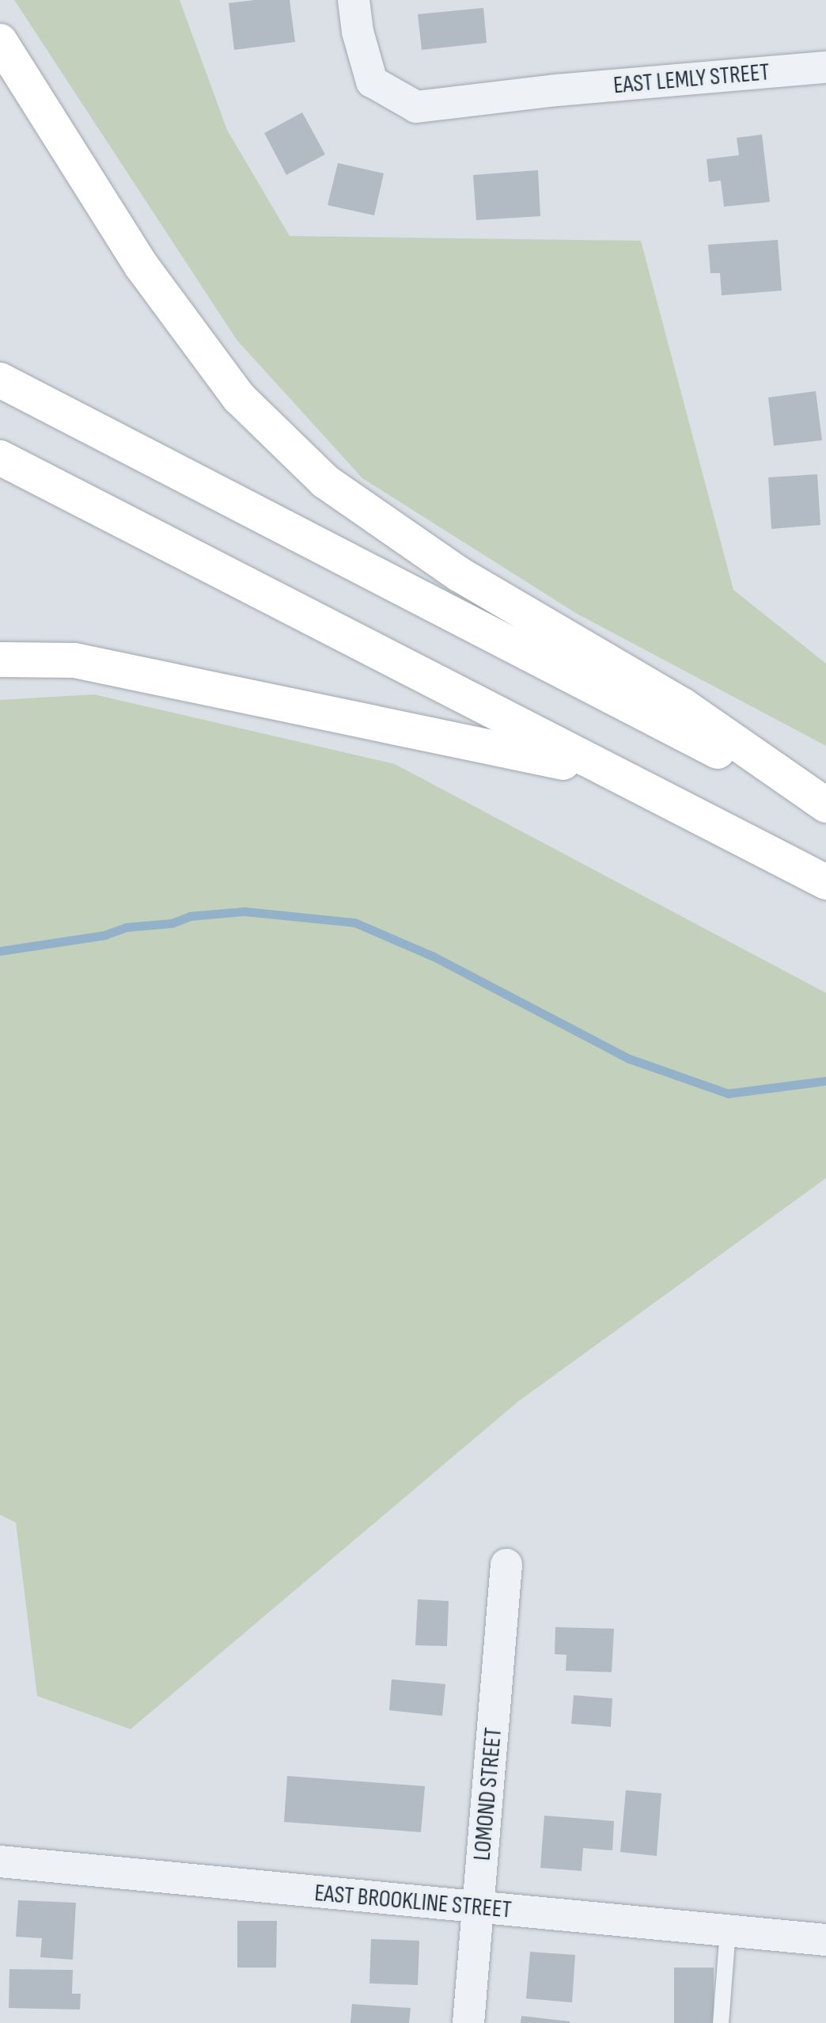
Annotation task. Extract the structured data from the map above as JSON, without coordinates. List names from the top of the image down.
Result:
{
  "streets": {
    "street": ["EAST LEMLY STREET", "LOMOND STREET", "EAST BROOKLINE STREET"]
  },
  "crossings": [
    ["LOMOND STREET", "EAST BROOKLINE STREET"]
  ]
}
